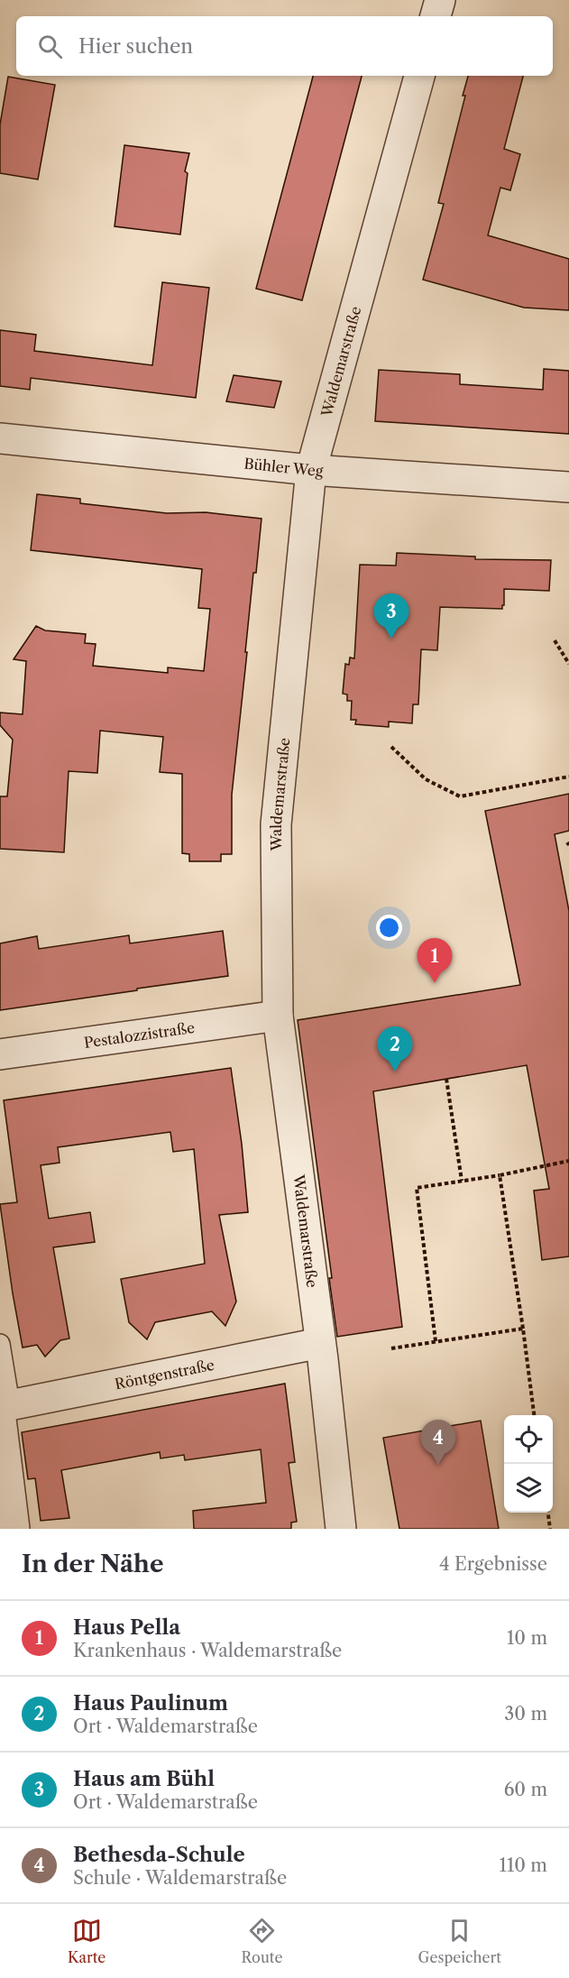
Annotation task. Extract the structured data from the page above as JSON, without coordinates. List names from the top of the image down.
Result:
{
  "streets": {
    "street": [
      "Waldemarstraße",
      "Bühler Weg",
      "Pestalozzistraße",
      "Röntgenstraße"
    ]
  },
  "crossings": [
    ["Waldemarstraße", "Bühler Weg"],
    ["Waldemarstraße", "Pestalozzistraße"],
    ["Waldemarstraße", "Röntgenstraße"]
  ],
  "page": {
    "search": "Hier suchen",
    "pins": [
      "3",
      "1",
      "2",
      "4"
    ],
    "heading": ["In der Nähe", "4 Ergebnisse"],
    "list": [
      {
        "mark": "1",
        "name": "Haus Pella",
        "note": "Krankenhaus · Waldemarstraße",
        "value": "10 m"
      },
      {
        "mark": "2",
        "name": "Haus Paulinum",
        "note": "Ort · Waldemarstraße",
        "value": "30 m"
      },
      {
        "mark": "3",
        "name": "Haus am Bühl",
        "note": "Ort · Waldemarstraße",
        "value": "60 m"
      },
      {
        "mark": "4",
        "name": "Bethesda-Schule",
        "note": "Schule · Waldemarstraße",
        "value": "110 m"
      }
    ],
    "nav": ["Karte", "Route", "Gespeichert"]
  }
}
